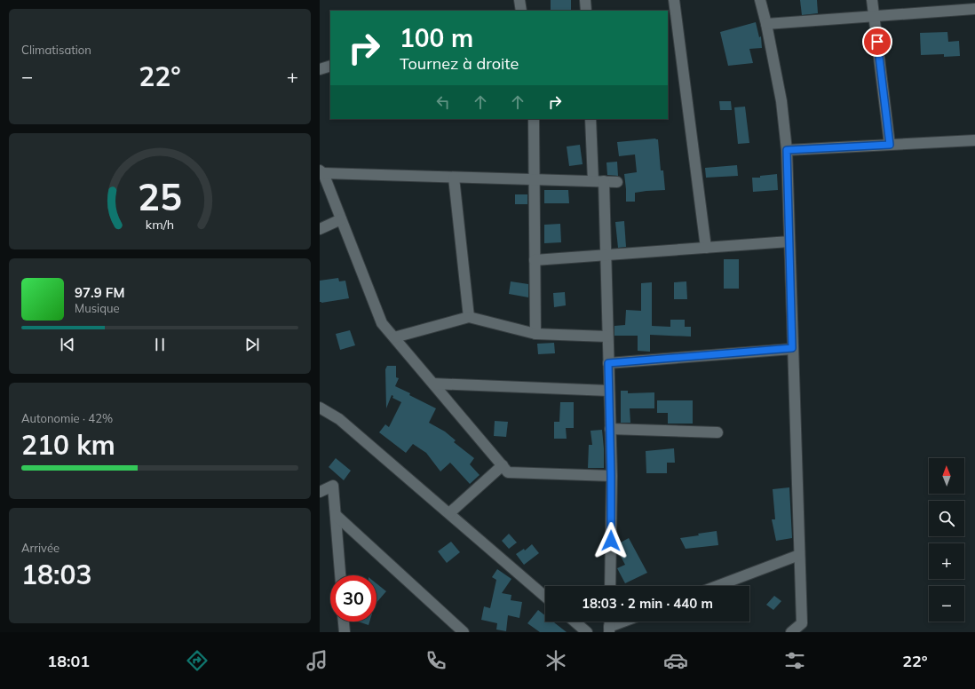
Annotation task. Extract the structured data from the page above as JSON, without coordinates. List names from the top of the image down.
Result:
{
  "north": "top",
  "page": {
    "tile": [
      "Climatisation",
      ["Autonomie · 42%", "210 km"],
      ["Arrivée", "18:03"]
    ],
    "turn": ["100 m", "Tournez à droite"],
    "heat": ["−", "22°", "+"],
    "song": ["97.9 FM", "Musique"],
    "map_buttons": ["+", "−"],
    "limit": "30",
    "trip": "18:03 · 2 min · 440 m",
    "tabs": ["18:01", "22°"],
    "gauge": ["25", "km/h"]
  }
}
